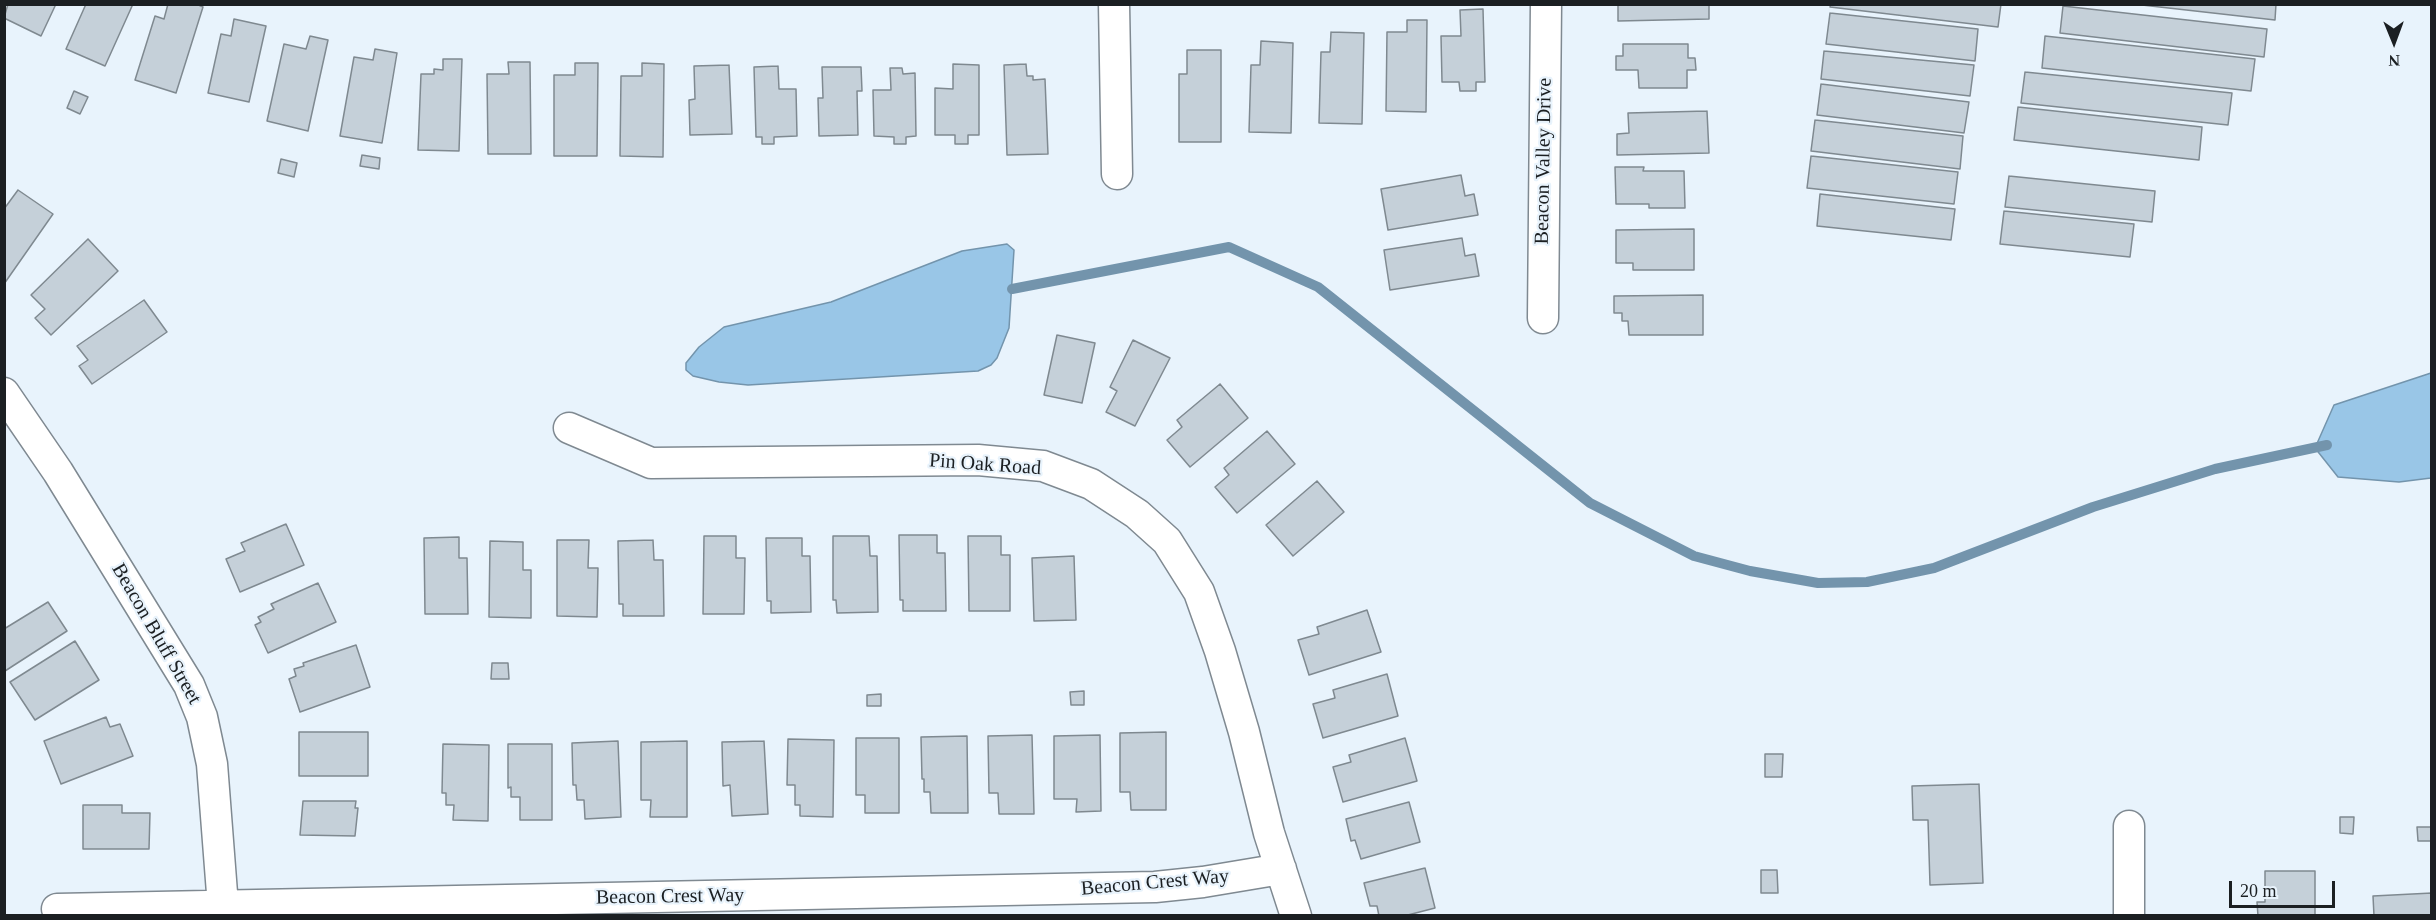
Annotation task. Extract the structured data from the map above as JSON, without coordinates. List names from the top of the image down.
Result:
{
  "streets": {
    "street": [
      "Beacon Valley Drive",
      "Pin Oak Road",
      "Beacon Bluff Street",
      "Beacon Crest Way"
    ]
  },
  "crossings": [
    ["Pin Oak Road", "Beacon Crest Way"],
    ["Beacon Bluff Street", "Beacon Crest Way"]
  ],
  "scale_bar": "20 m",
  "north": "bottom"
}
